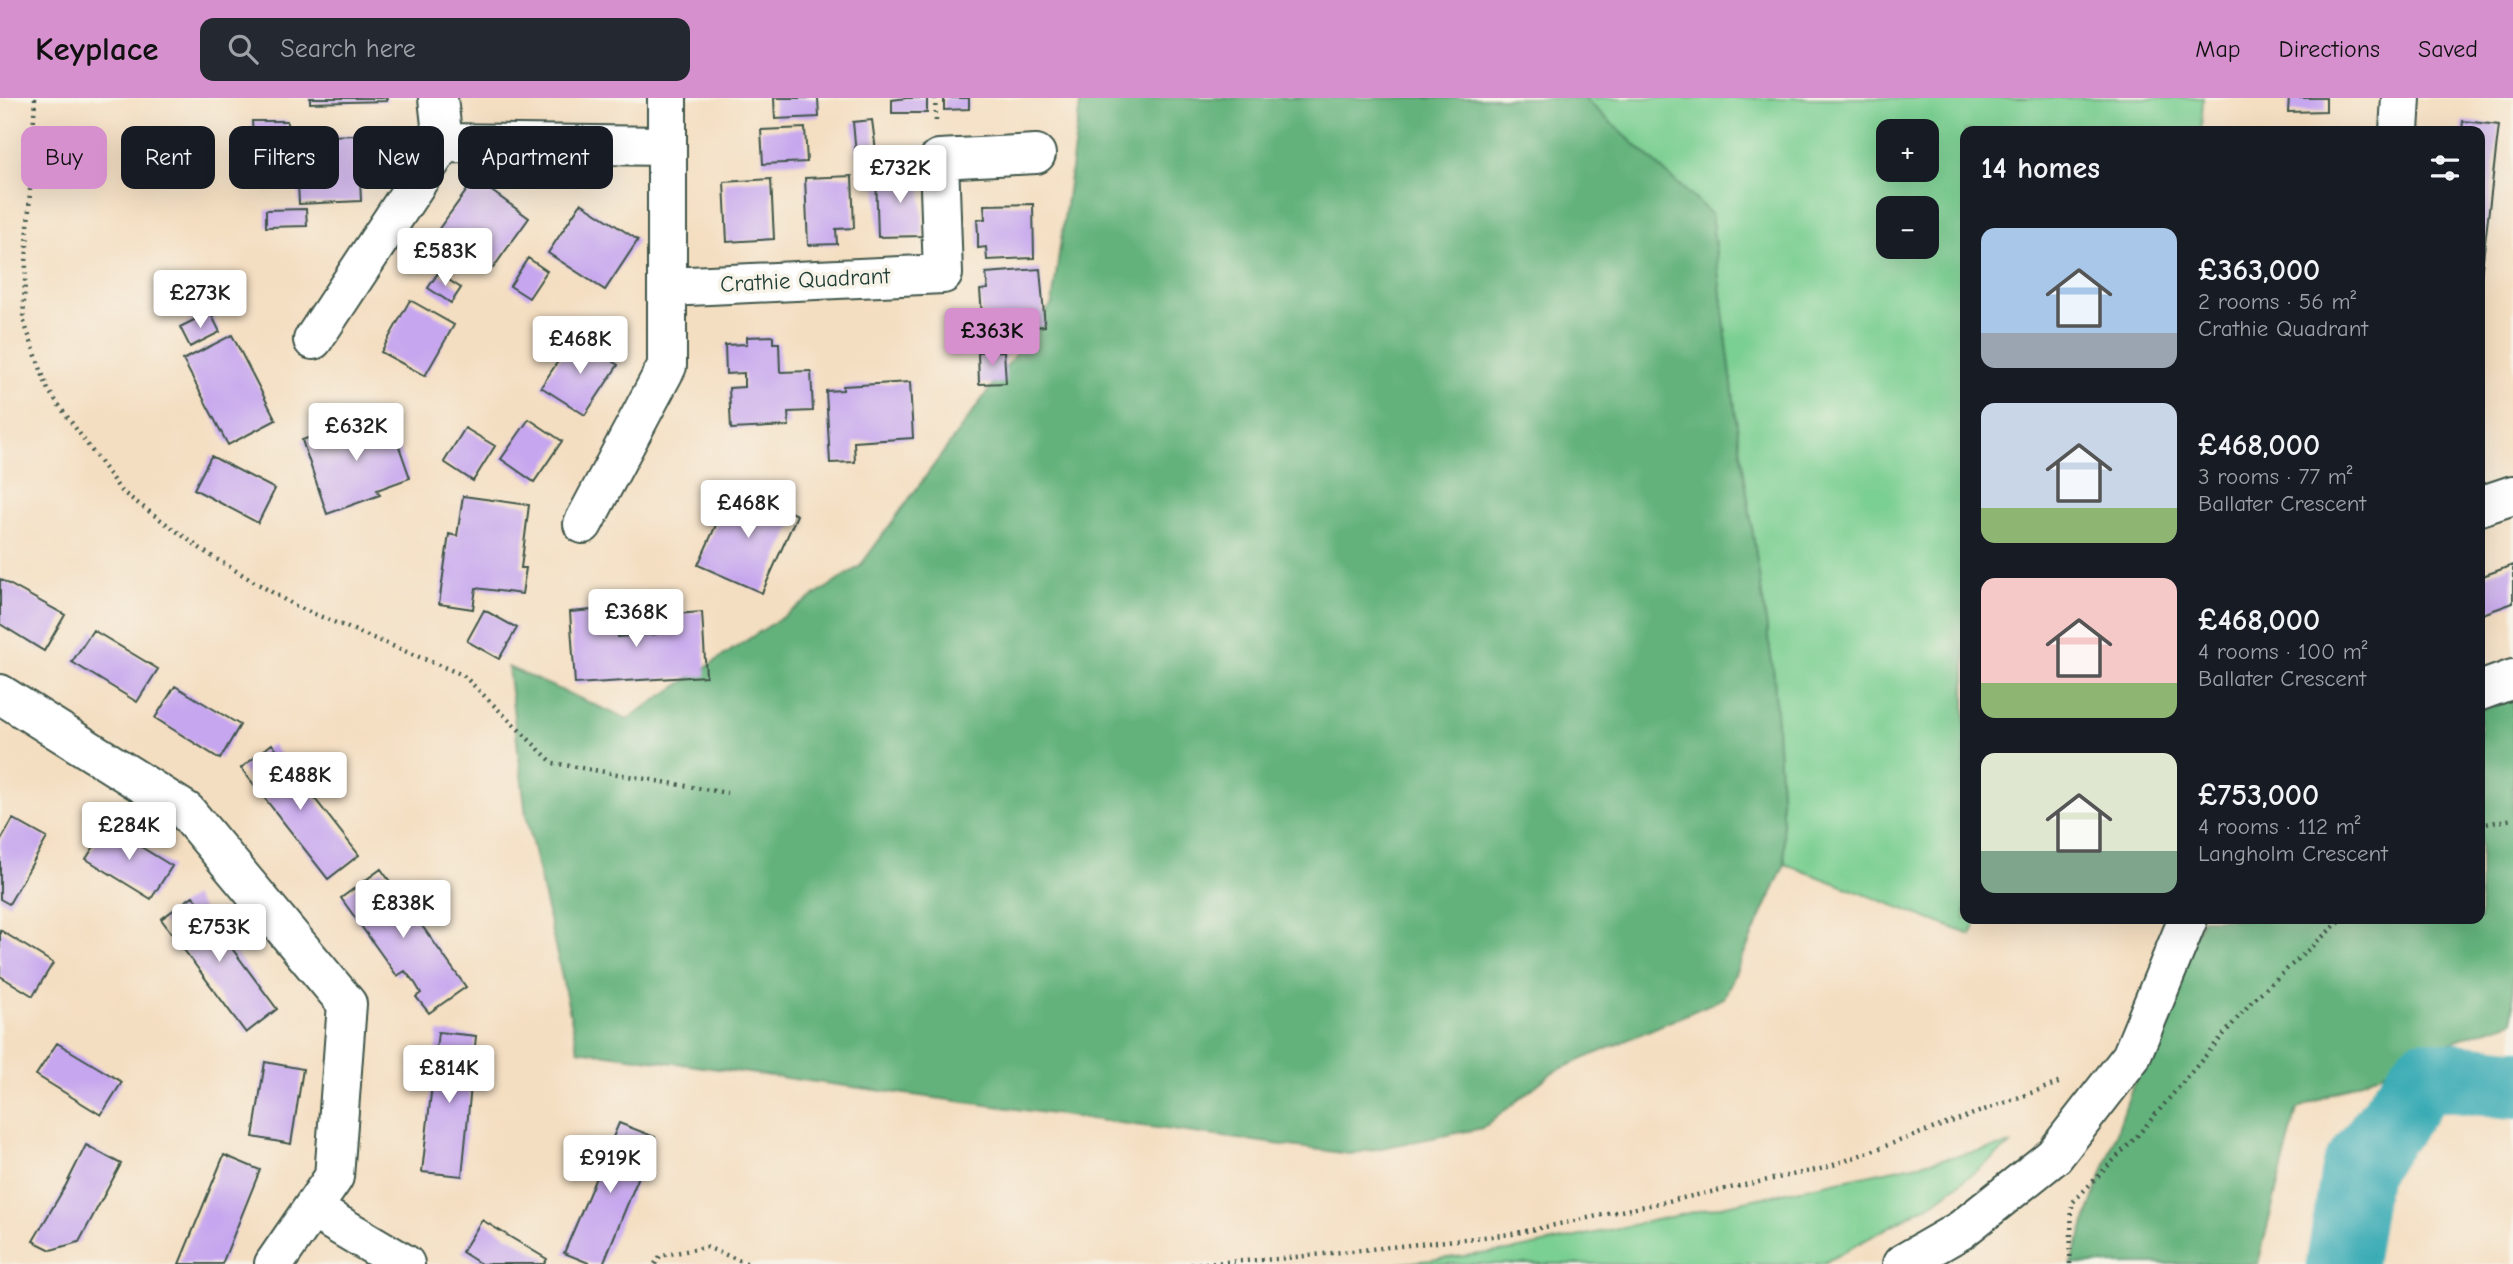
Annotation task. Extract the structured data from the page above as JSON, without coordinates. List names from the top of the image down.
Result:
{
  "streets": {
    "street": ["Crathie Quadrant"]
  },
  "page": {
    "header": "Keyplace",
    "search": "Search here",
    "nav": ["Map", "Directions", "Saved"],
    "map_buttons": ["+", "−"],
    "chip": [
      "Buy",
      "Rent",
      "Filters",
      "New",
      "Apartment"
    ],
    "heading": "14 homes",
    "price": [
      "£732K",
      "£583K",
      "£273K",
      "£363K",
      "£468K",
      "£632K",
      "£468K",
      "£368K",
      "£488K",
      "£284K",
      "£838K",
      "£753K",
      "£814K",
      "£919K"
    ],
    "list": [
      {
        "name": "£363,000",
        "note": "2 rooms · 56 m² · Crathie Quadrant"
      },
      {
        "name": "£468,000",
        "note": "3 rooms · 77 m² · Ballater Crescent"
      },
      {
        "name": "£468,000",
        "note": "4 rooms · 100 m² · Ballater Crescent"
      },
      {
        "name": "£753,000",
        "note": "4 rooms · 112 m² · Langholm Crescent"
      }
    ]
  }
}
